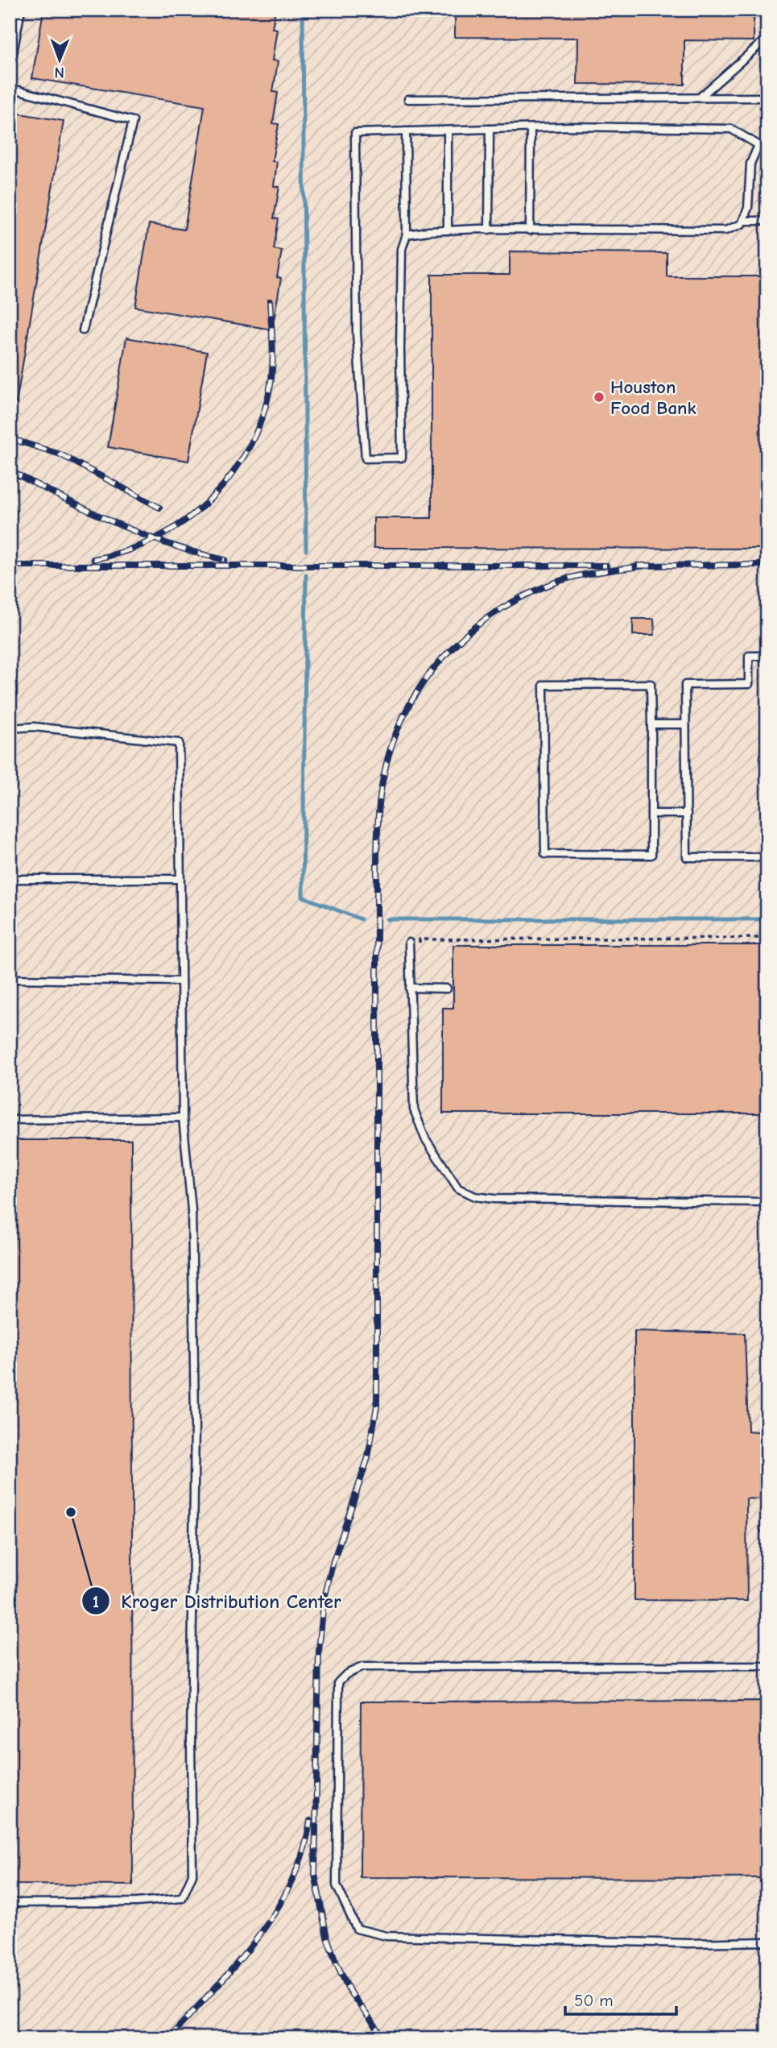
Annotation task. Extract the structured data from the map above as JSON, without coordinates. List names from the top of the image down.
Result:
{
  "places": ["Houston Food Bank", "Kroger Distribution Center"],
  "scale_bar": "50 m",
  "north": "bottom"
}
